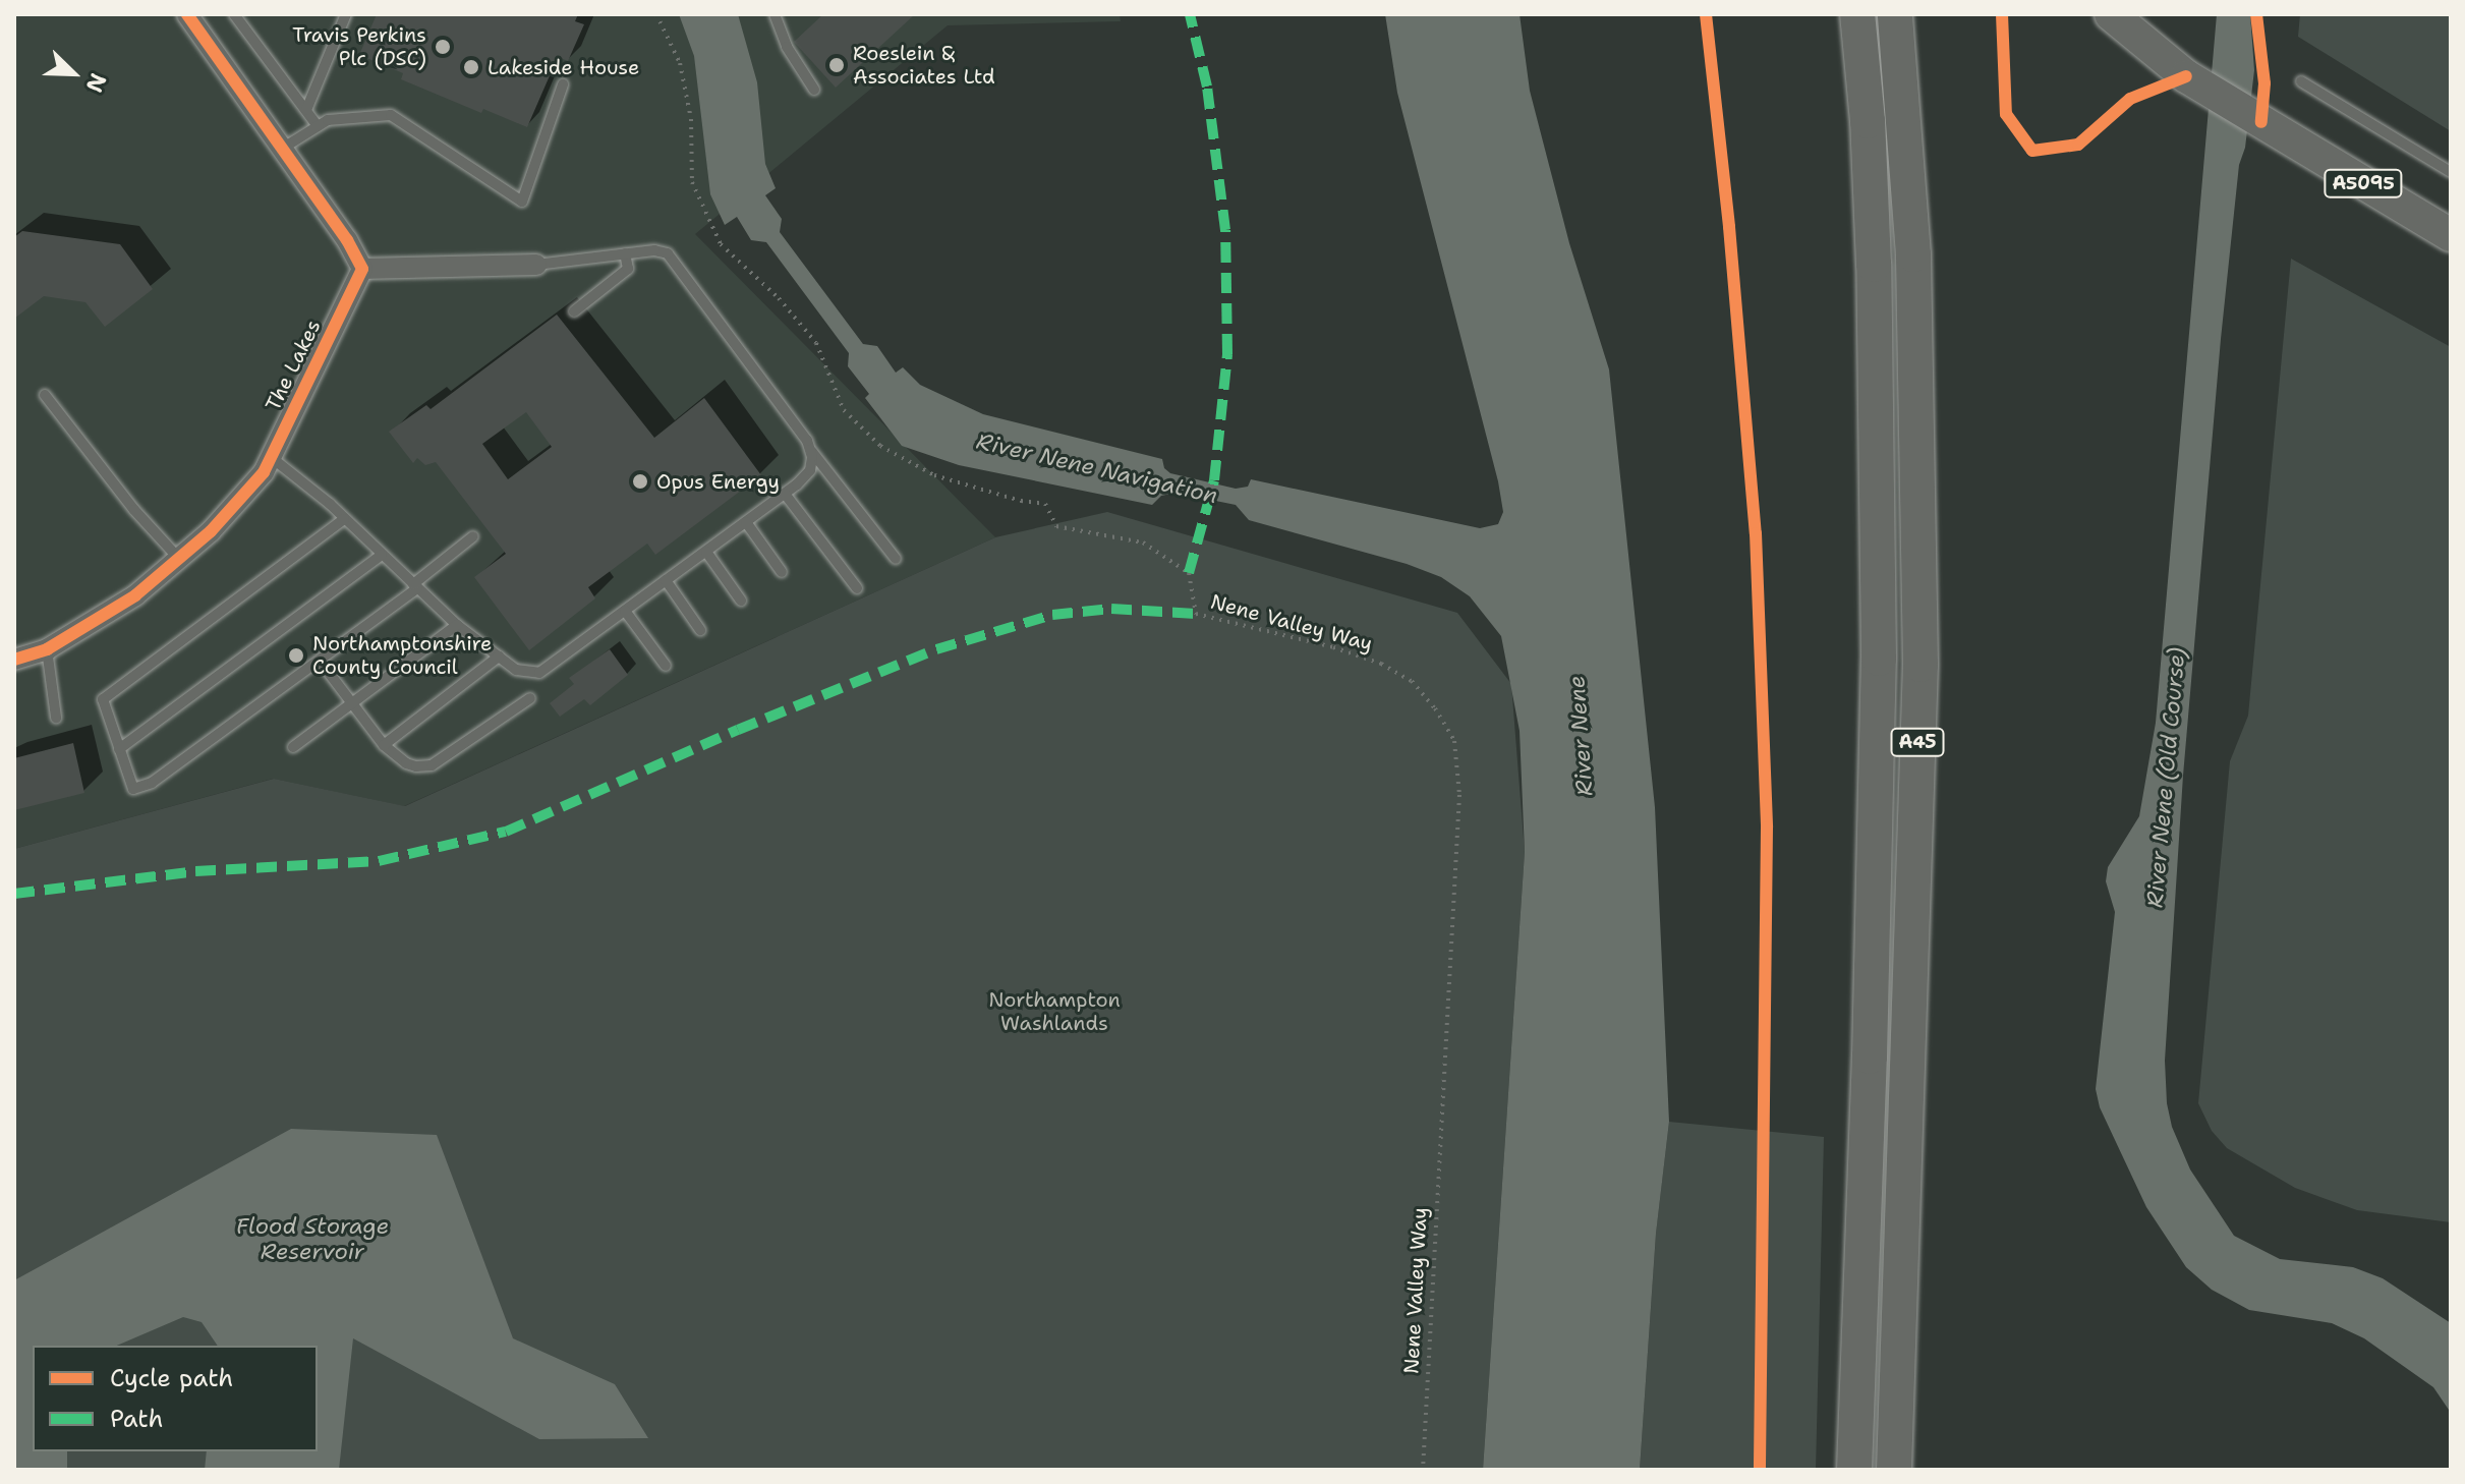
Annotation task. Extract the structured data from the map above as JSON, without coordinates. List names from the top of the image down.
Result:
{
  "streets": {
    "highway": ["A45"],
    "main road": ["A5095"],
    "street": ["The Lakes"],
    "path": ["Nene Valley Way"]
  },
  "water": [
    "River Nene Navigation",
    "River Nene",
    "River Nene (Old Course)",
    "Flood Storage Reservoir"
  ],
  "parks": ["Northampton Washlands"],
  "places": [
    "Travis Perkins Plc (DSC)",
    "Roeslein & Associates Ltd",
    "Lakeside House",
    "Opus Energy",
    "Northamptonshire County Council"
  ],
  "legend": ["Cycle path", "Path"],
  "north": "bottom right"
}
